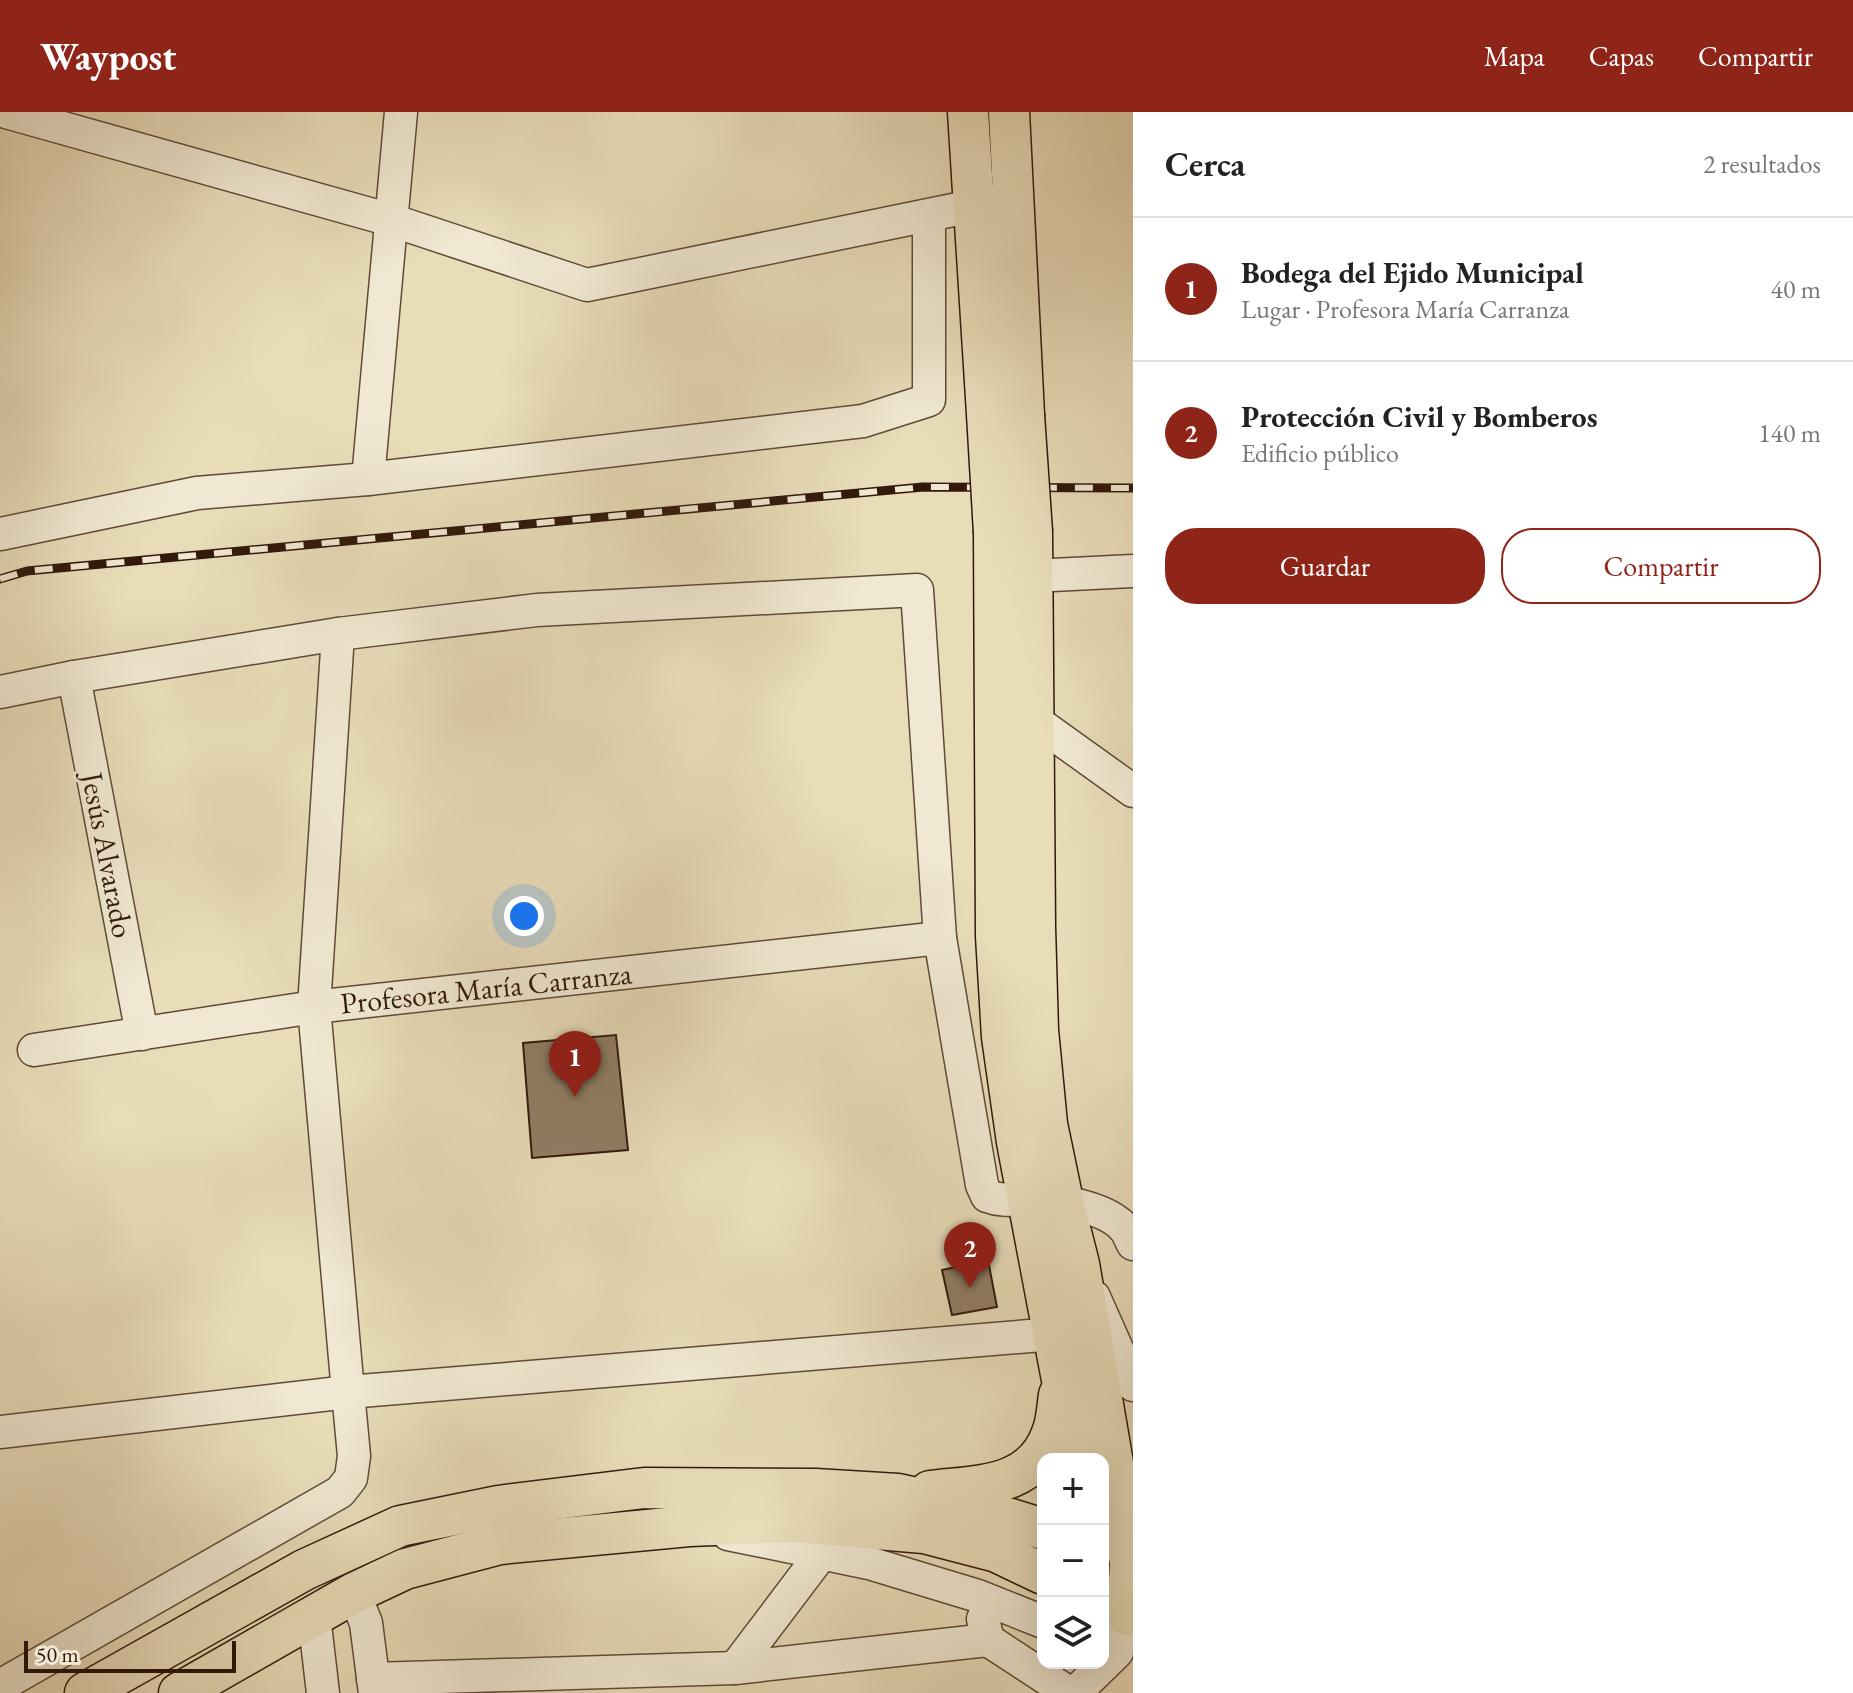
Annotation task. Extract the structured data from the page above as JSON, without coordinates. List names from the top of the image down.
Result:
{
  "streets": {
    "street": ["Jesús Alvarado", "Profesora María Carranza"]
  },
  "crossings": [
    ["Jesús Alvarado", "Profesora María Carranza"]
  ],
  "scale_bar": "50 m",
  "page": {
    "header": "Waypost",
    "nav": ["Mapa", "Capas", "Compartir"],
    "heading": ["Cerca", "2 resultados"],
    "list": [
      {
        "mark": "1",
        "name": "Bodega del Ejido Municipal",
        "note": "Lugar · Profesora María Carranza",
        "value": "40 m"
      },
      {
        "mark": "2",
        "name": "Protección Civil y Bomberos",
        "note": "Edificio público",
        "value": "140 m"
      }
    ],
    "buttons": ["Guardar", "Compartir"],
    "pins": ["1", "2"],
    "map_buttons": ["+", "−"],
    "scale": "50 m"
  }
}
